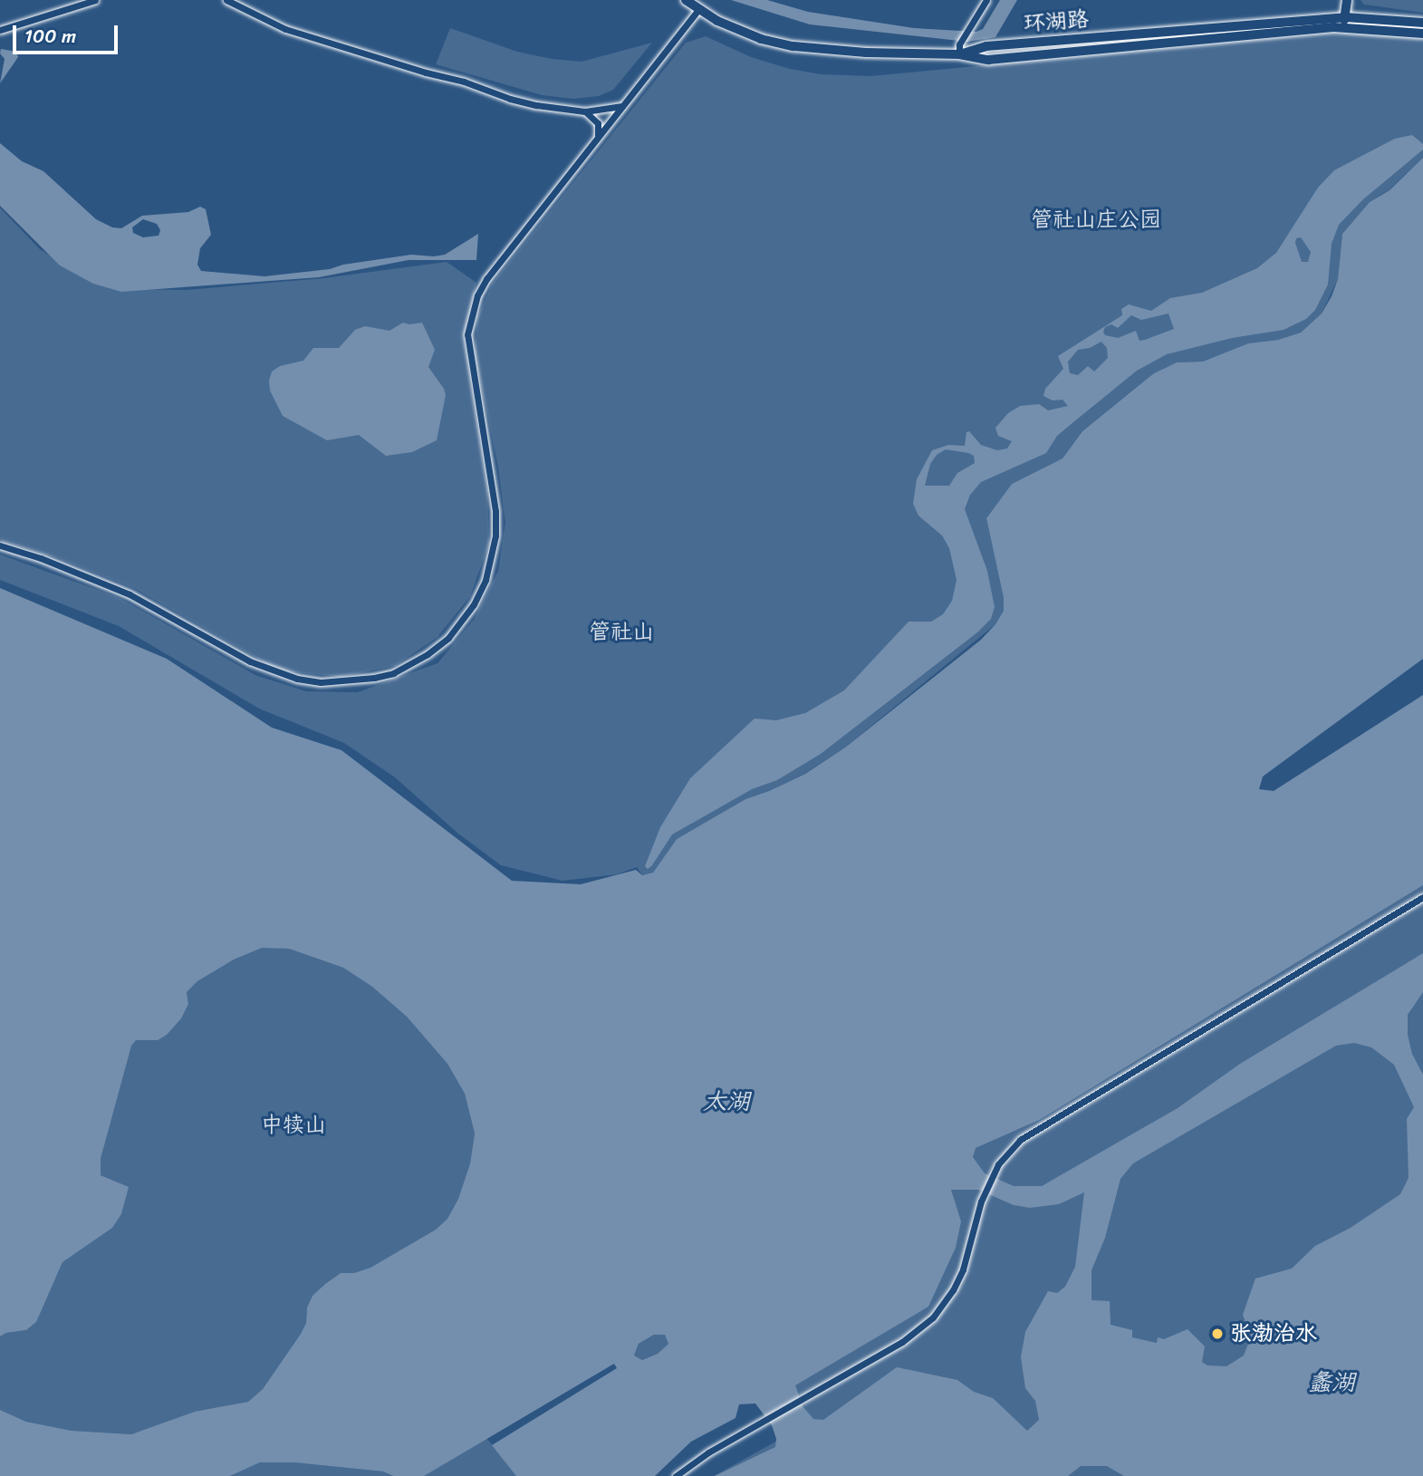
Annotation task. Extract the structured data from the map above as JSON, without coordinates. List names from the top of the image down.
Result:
{
  "streets": {
    "street": ["环湖路"]
  },
  "water": ["太湖", "蠡湖"],
  "parks": ["管社山庄公园", "管社山", "中犊山"],
  "places": ["张渤治水"],
  "scale_bar": "100 m"
}
